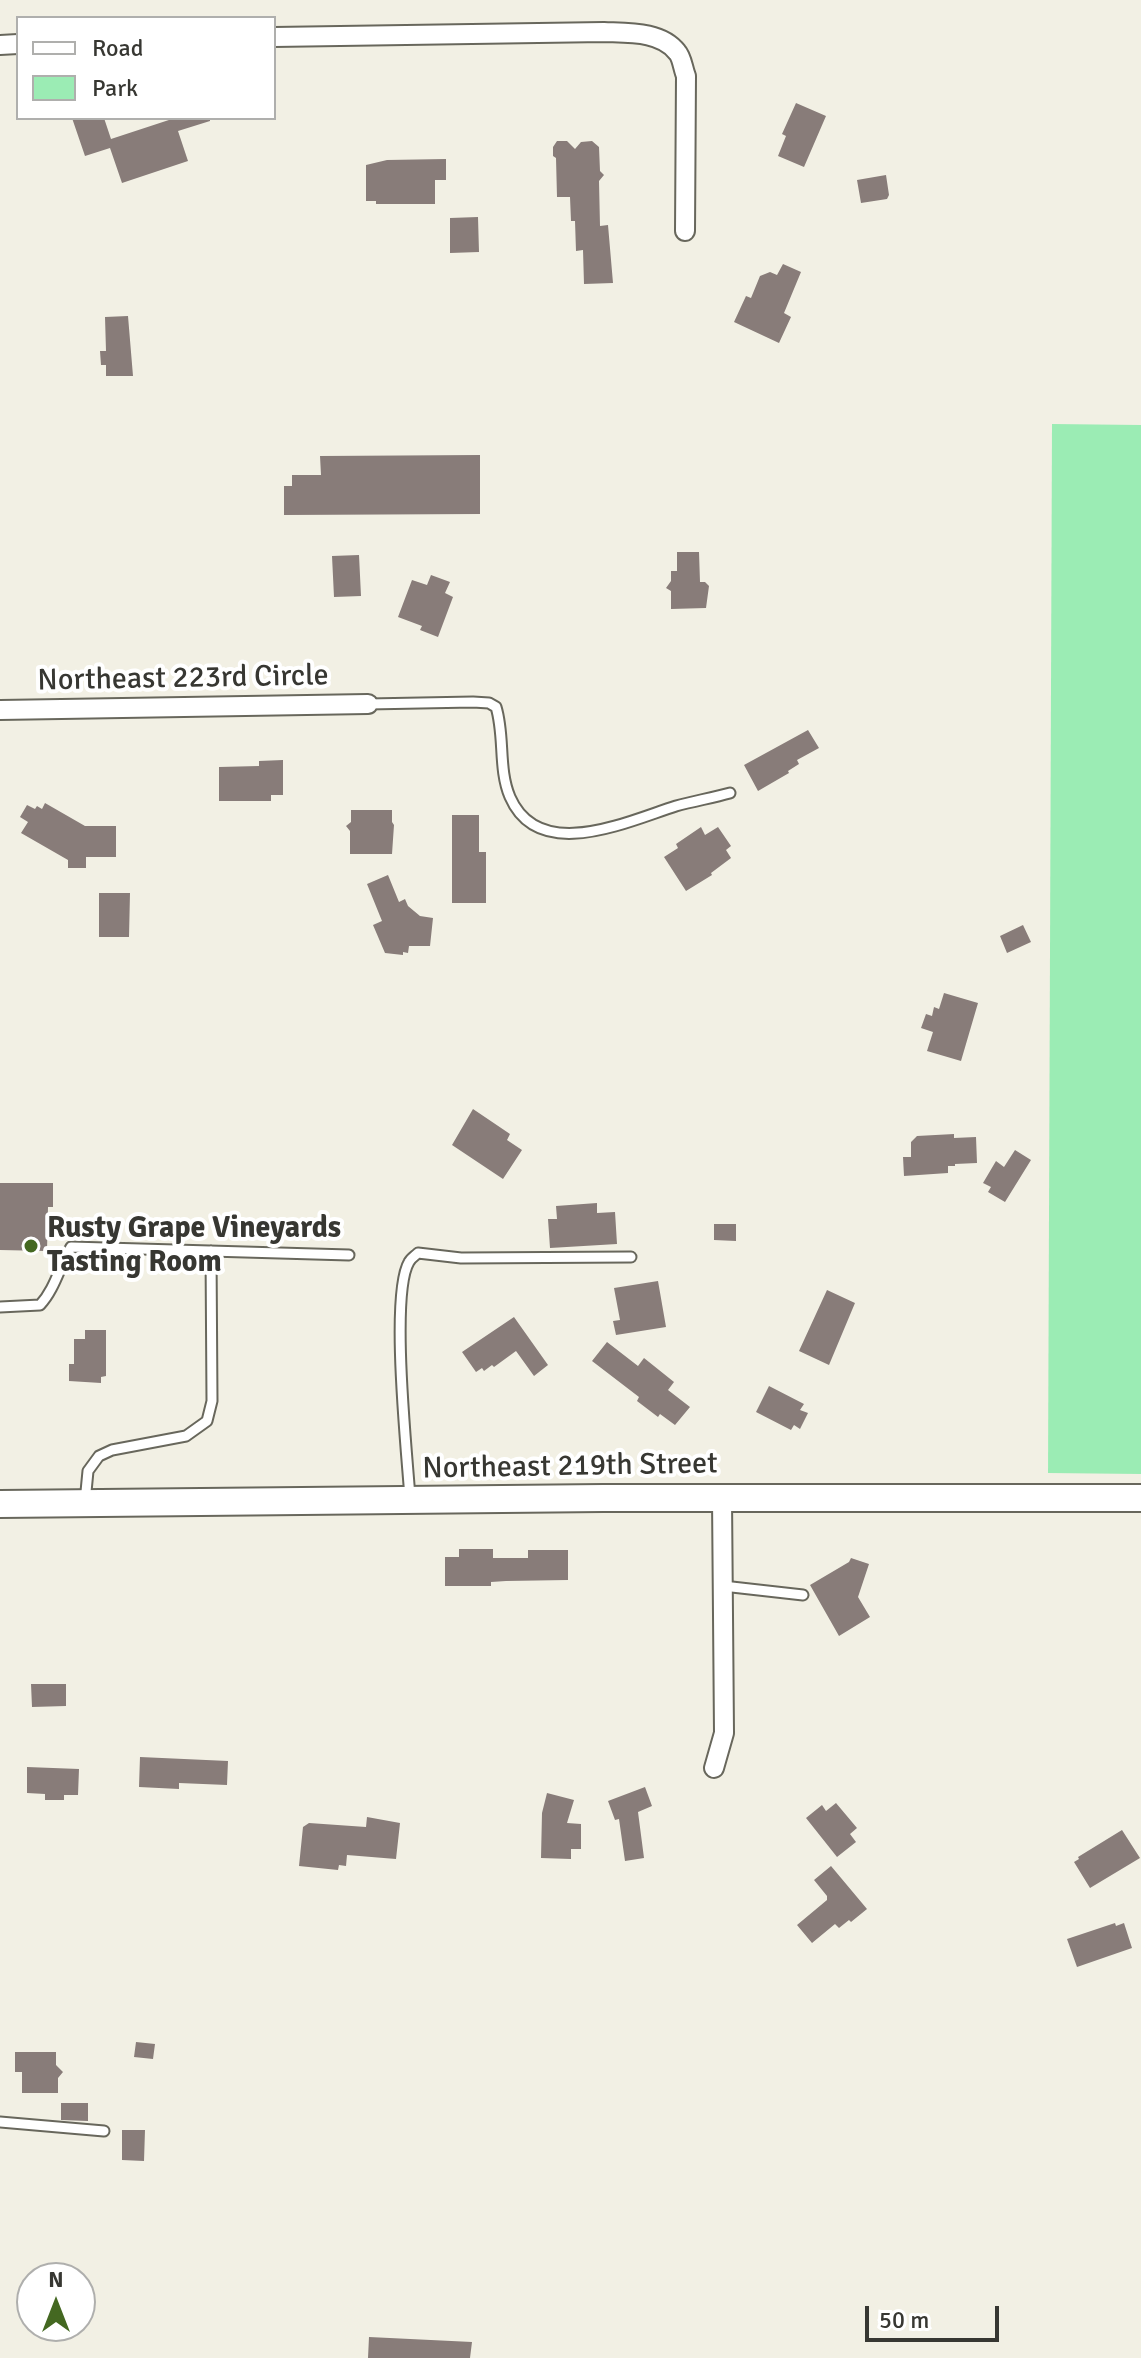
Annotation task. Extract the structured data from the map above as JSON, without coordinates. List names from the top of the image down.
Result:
{
  "streets": {
    "street": ["Northeast 223rd Circle", "Northeast 219th Street"]
  },
  "places": ["Rusty Grape Vineyards Tasting Room"],
  "legend": ["Road", "Park"],
  "scale_bar": "50 m",
  "north": "top"
}
